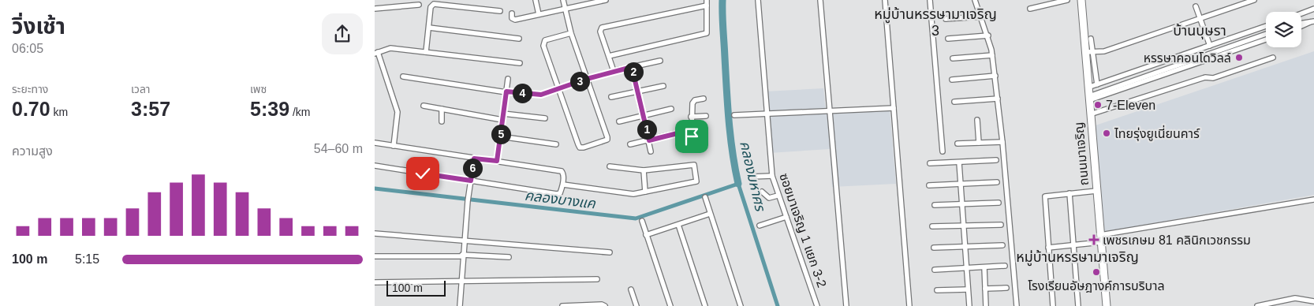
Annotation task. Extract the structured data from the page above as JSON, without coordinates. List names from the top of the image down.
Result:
{
  "streets": {
    "main road": ["ถนนมาเจริญ"],
    "street": ["ซอยมาเจริญ 1 แยก 3-2"]
  },
  "districts": ["หมู่บ้านหรรษามาเจริญ 3", "บ้านบุษรา", "หมู่บ้านหรรษามาเจริญ"],
  "water": ["คลองมหาศร", "คลองบางแค"],
  "places": {
    "other": [
      "หรรษาคอนโดวิลล์",
      "7-Eleven",
      "ไทยรุ่งยูเนี่ยนคาร์",
      "โรงเรียนอัษฎางค์การบริบาล"
    ],
    "health": ["เพชรเกษม 81 คลินิกเวชกรรม"]
  },
  "scale_bar": "100 m",
  "page": {
    "heading": ["วิ่งเช้า", "06:05"],
    "pins": [
      "2",
      "3",
      "4",
      "1",
      "5",
      "6"
    ],
    "stats": [
      ["ระยะทาง", "0.70 km"],
      ["เวลา", "3:57"],
      ["เพซ", "5:39 /km"]
    ],
    "chart": ["ความสูง", "54–60 m"],
    "list": [
      {
        "name": "100 m",
        "note": "5:15"
      }
    ],
    "scale": "100 m"
  }
}
